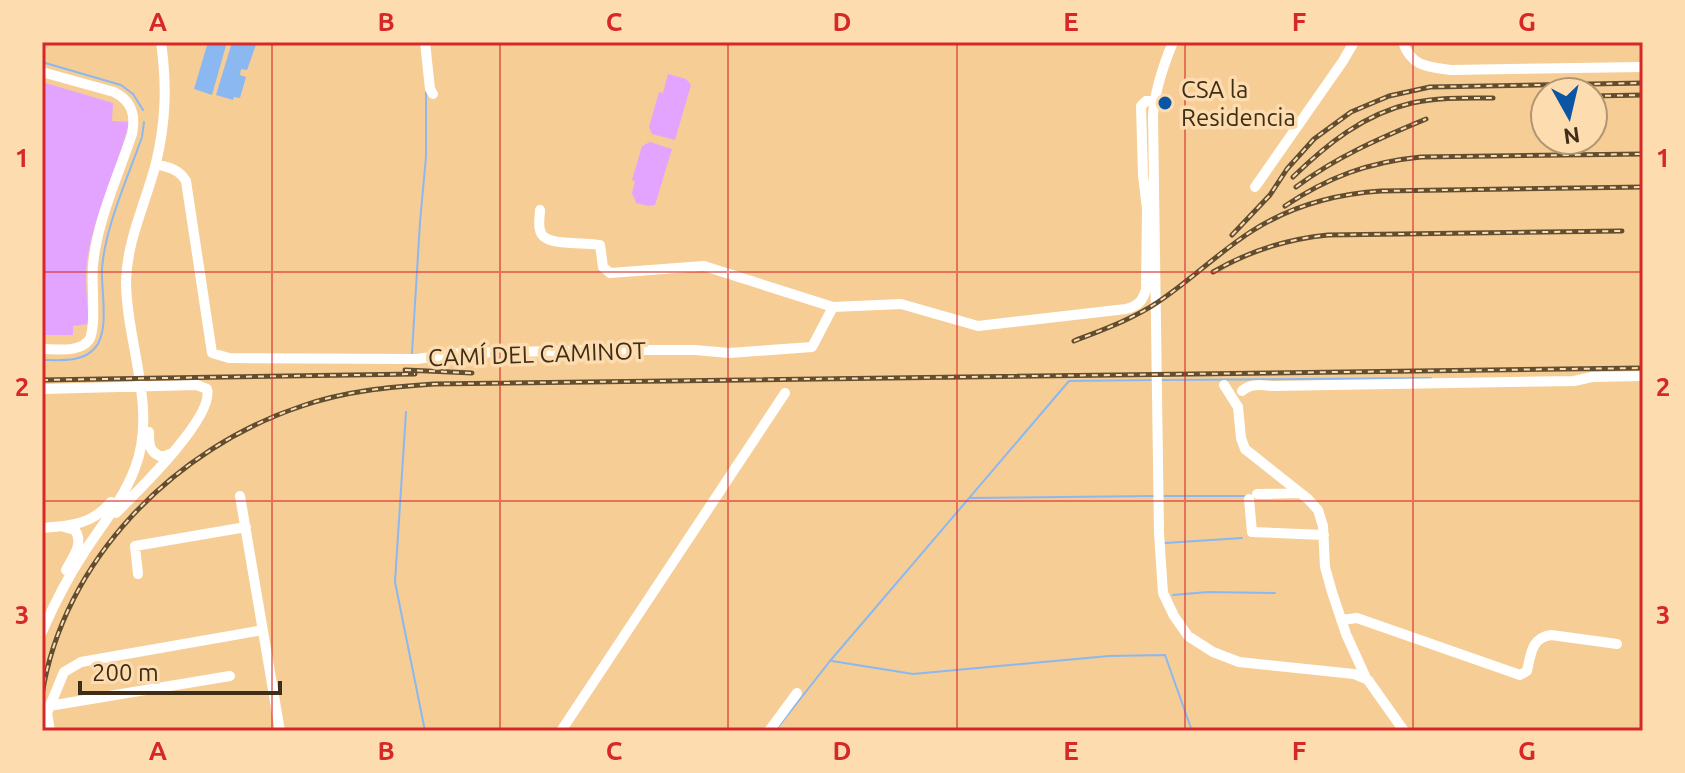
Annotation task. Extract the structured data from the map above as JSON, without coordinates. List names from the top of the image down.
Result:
{
  "streets": {
    "street": ["CAMÍ DEL CAMINOT"]
  },
  "places": ["CSA la Residencia"],
  "scale_bar": "200 m",
  "north": "bottom",
  "grid": {
    "columns": [
      "A",
      "B",
      "C",
      "D",
      "E",
      "F",
      "G"
    ],
    "rows": ["1", "2", "3"]
  }
}
